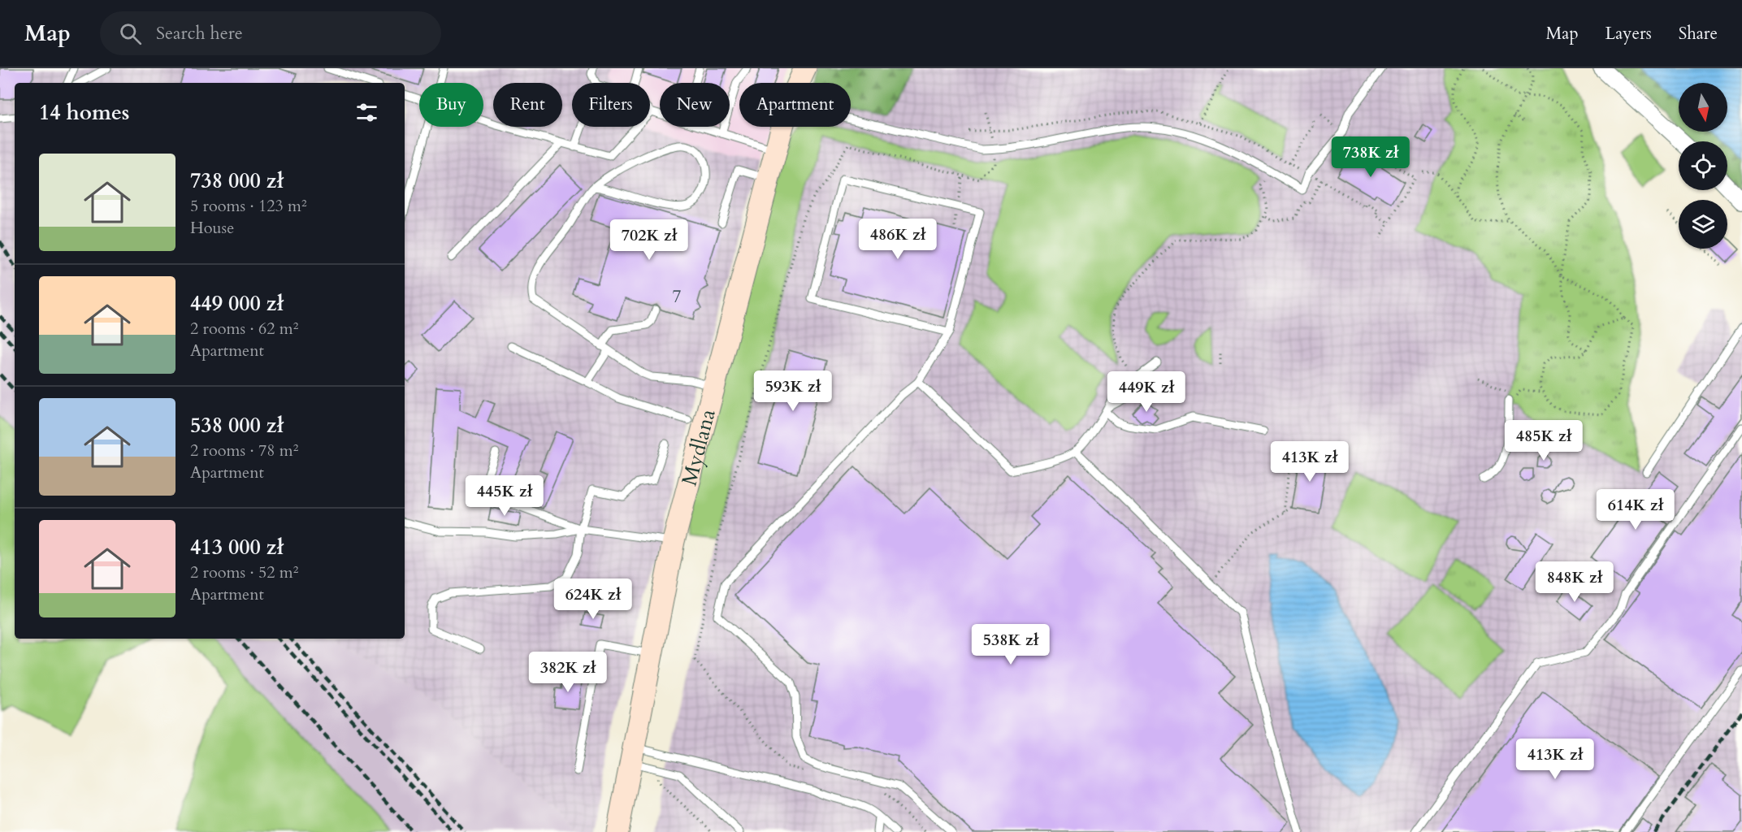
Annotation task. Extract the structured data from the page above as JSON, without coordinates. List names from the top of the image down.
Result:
{
  "streets": {
    "street": ["Mydlana"]
  },
  "house_numbers": ["7"],
  "north": "bottom",
  "page": {
    "header": "Map",
    "search": "Search here",
    "nav": ["Map", "Layers", "Share"],
    "chip": [
      "Buy",
      "Rent",
      "Filters",
      "New",
      "Apartment"
    ],
    "heading": "14 homes",
    "price": [
      "738K zł",
      "486K zł",
      "702K zł",
      "593K zł",
      "449K zł",
      "485K zł",
      "413K zł",
      "445K zł",
      "614K zł",
      "848K zł",
      "624K zł",
      "538K zł",
      "382K zł",
      "413K zł"
    ],
    "list": [
      {
        "name": "738 000 zł",
        "note": "5 rooms · 123 m² · House"
      },
      {
        "name": "449 000 zł",
        "note": "2 rooms · 62 m² · Apartment"
      },
      {
        "name": "538 000 zł",
        "note": "2 rooms · 78 m² · Apartment"
      },
      {
        "name": "413 000 zł",
        "note": "2 rooms · 52 m² · Apartment"
      }
    ]
  }
}
